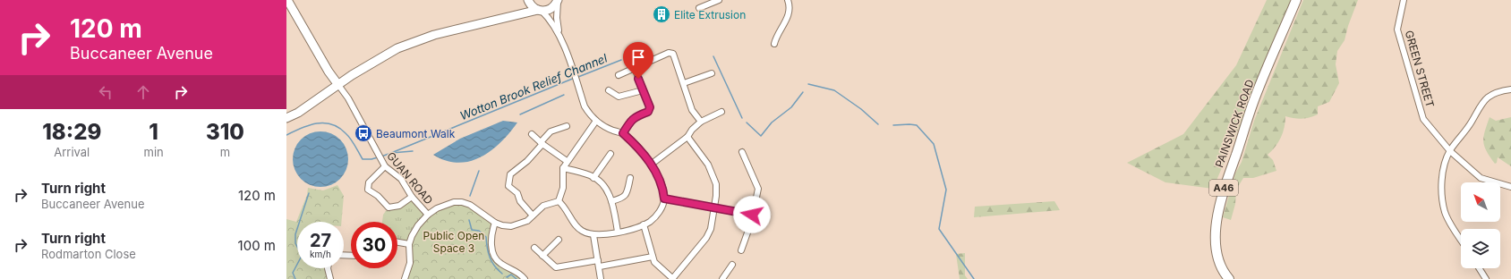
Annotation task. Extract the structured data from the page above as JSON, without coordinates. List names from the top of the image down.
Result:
{
  "streets": {
    "main road": ["PAINSWICK ROAD", "A46"],
    "street": ["GREEN STREET", "GUAN ROAD"]
  },
  "water": ["Wotton Brook Relief Channel"],
  "parks": ["Public Open Space 3"],
  "places": {
    "building": ["Elite Extrusion"],
    "bus stop": ["Beaumont Walk"]
  },
  "north": "top left",
  "page": {
    "turn": ["120 m", "Buccaneer Avenue"],
    "eta": [
      "18:29",
      "Arrival",
      "1",
      "min",
      "310",
      "m"
    ],
    "list": [
      {
        "name": "Turn right",
        "note": "Buccaneer Avenue",
        "value": "120 m"
      },
      {
        "name": "Turn right",
        "note": "Rodmarton Close",
        "value": "100 m"
      }
    ],
    "speed": "27 km/h",
    "limit": "30"
  }
}
